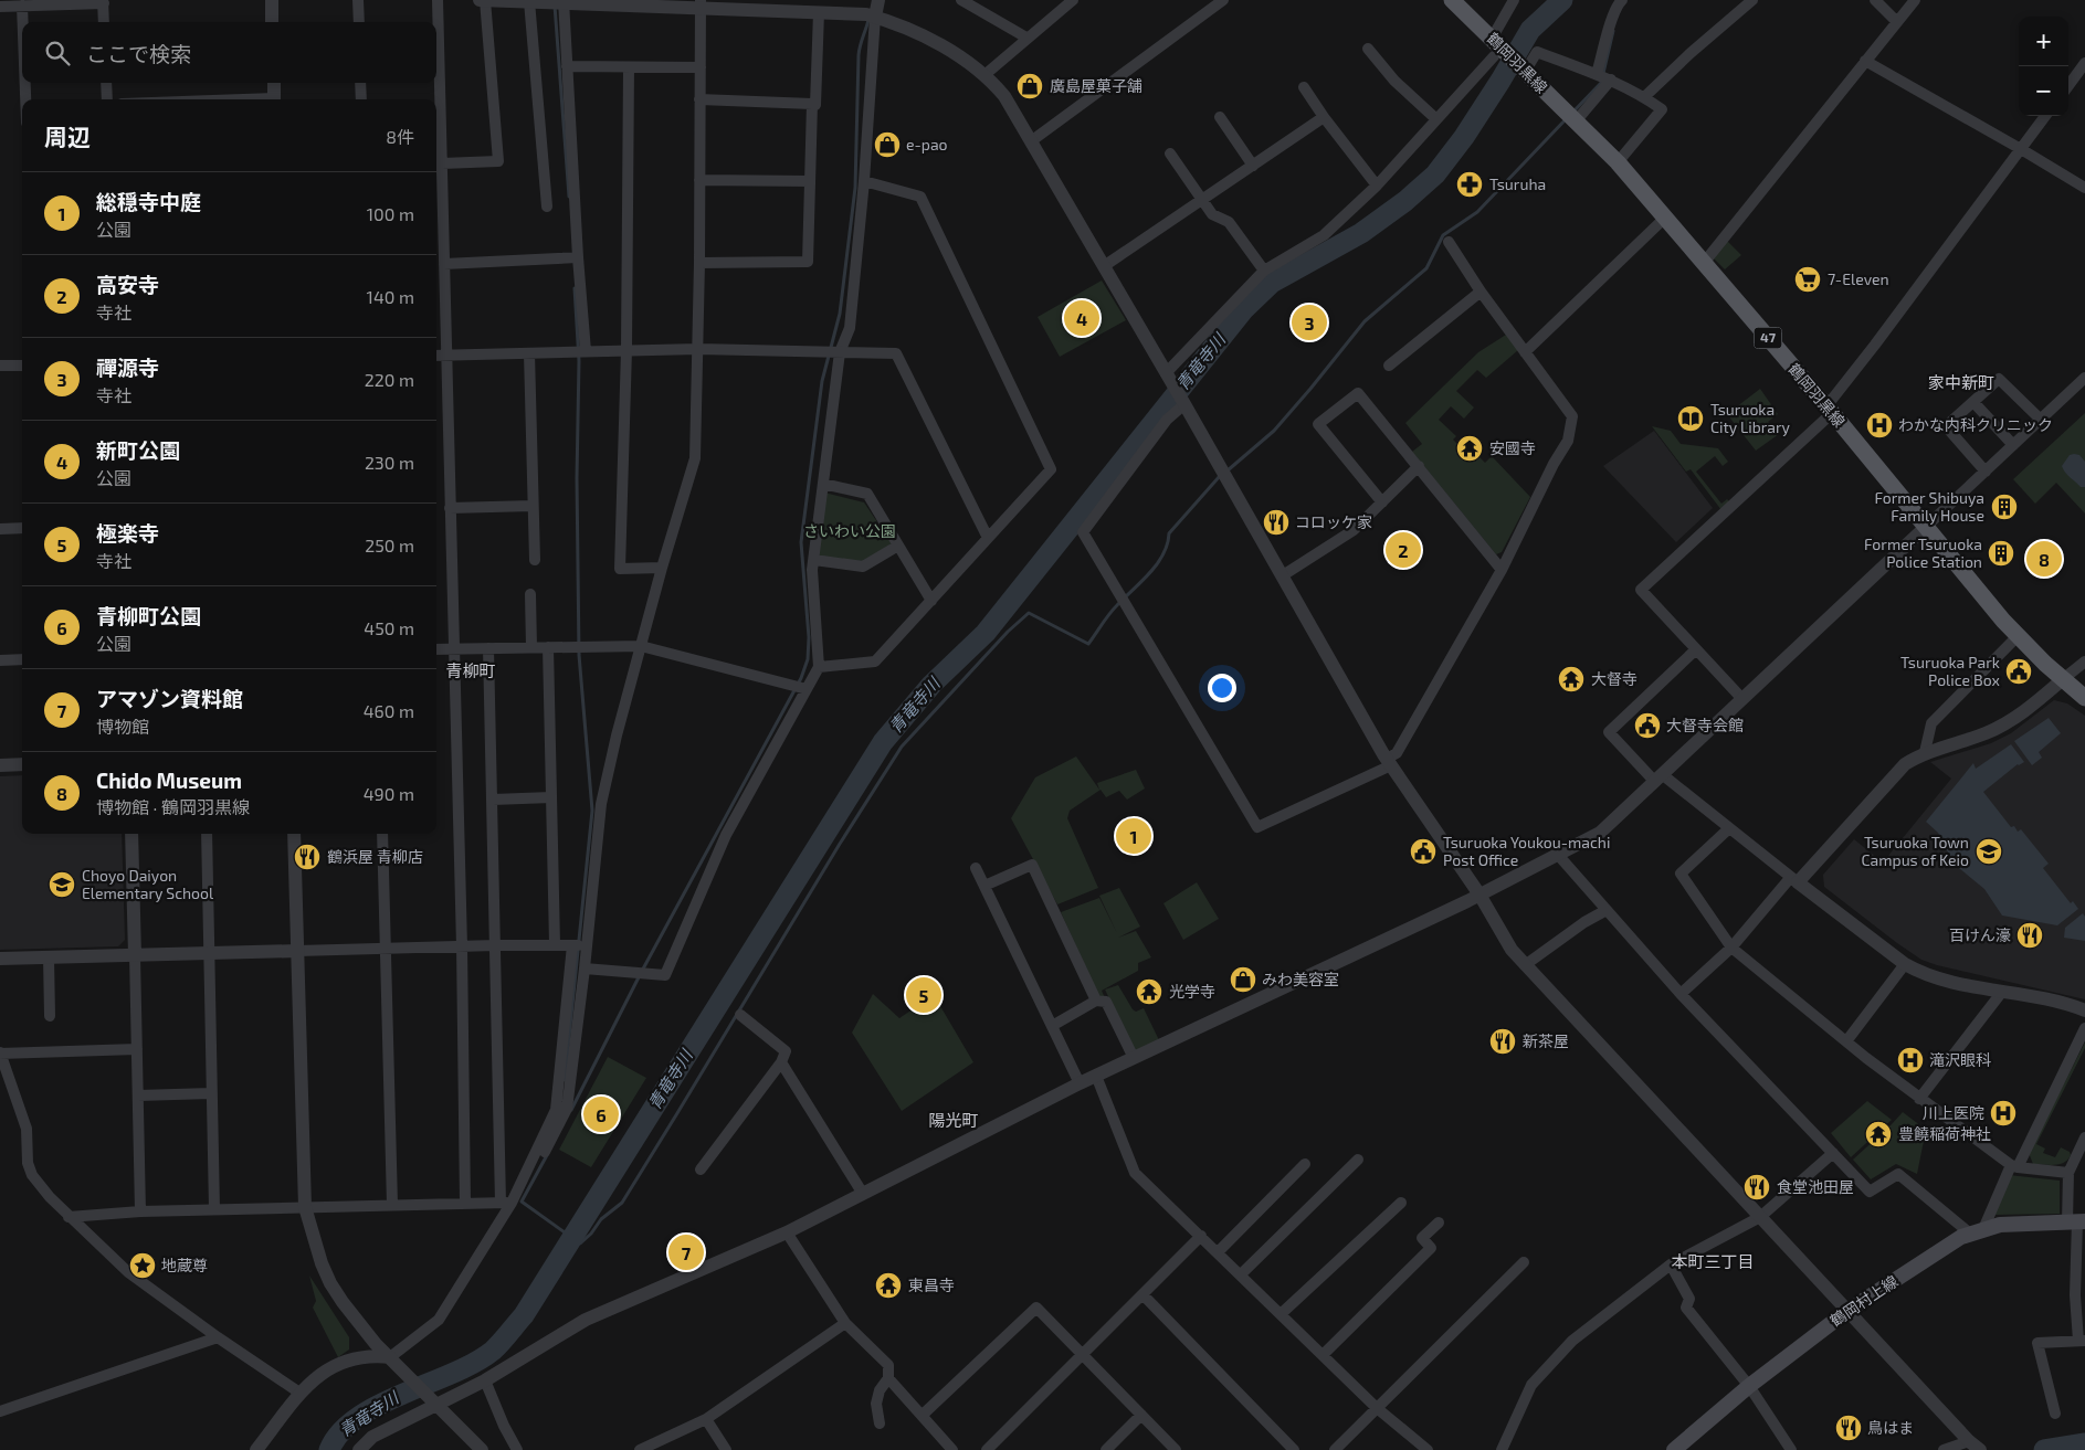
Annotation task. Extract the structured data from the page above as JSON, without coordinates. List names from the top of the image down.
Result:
{
  "streets": {
    "main road": ["鶴岡羽黒線", "47", "鶴岡村上線"]
  },
  "districts": [
    "家中新町",
    "青柳町",
    "陽光町",
    "本町三丁目"
  ],
  "water": ["青竜寺川"],
  "parks": ["さいわい公園"],
  "places": {
    "shop": ["廣島屋菓子舗", "e-pao", "みわ美容室"],
    "pharmacy": ["Tsuruha"],
    "supermarket": ["7-Eleven"],
    "library": ["Tsuruoka City Library"],
    "hospital": ["わかな内科クリニック", "滝沢眼科", "川上医院"],
    "temple": [
      "安國寺",
      "大督寺",
      "光学寺",
      "豊饒稲荷神社",
      "東昌寺"
    ],
    "building": ["Former Shibuya Family House", "Former Tsuruoka Police Station"],
    "restaurant": [
      "コロッケ家",
      "鶴浜屋 青柳店",
      "百けん濠",
      "新茶屋",
      "食堂池田屋",
      "鳥はま"
    ],
    "public building": ["Tsuruoka Park Police Box", "大督寺会館", "Tsuruoka Youkou-machi Post Office"],
    "school or university": ["Tsuruoka Town Campus of Keio", "Choyo Daiyon Elementary School"],
    "place": ["地蔵尊"]
  },
  "page": {
    "map_buttons": ["+", "−"],
    "search": "ここで検索",
    "heading": ["周辺", "8件"],
    "list": [
      {
        "mark": "1",
        "name": "総穏寺中庭",
        "note": "公園",
        "value": "100 m"
      },
      {
        "mark": "2",
        "name": "高安寺",
        "note": "寺社",
        "value": "140 m"
      },
      {
        "mark": "3",
        "name": "禪源寺",
        "note": "寺社",
        "value": "220 m"
      },
      {
        "mark": "4",
        "name": "新町公園",
        "note": "公園",
        "value": "230 m"
      },
      {
        "mark": "5",
        "name": "極楽寺",
        "note": "寺社",
        "value": "250 m"
      },
      {
        "mark": "6",
        "name": "青柳町公園",
        "note": "公園",
        "value": "450 m"
      },
      {
        "mark": "7",
        "name": "アマゾン資料館",
        "note": "博物館",
        "value": "460 m"
      },
      {
        "mark": "8",
        "name": "Chido Museum",
        "note": "博物館 · 鶴岡羽黒線",
        "value": "490 m"
      }
    ],
    "pins": [
      "4",
      "3",
      "2",
      "8",
      "1",
      "5",
      "6",
      "7"
    ]
  }
}
